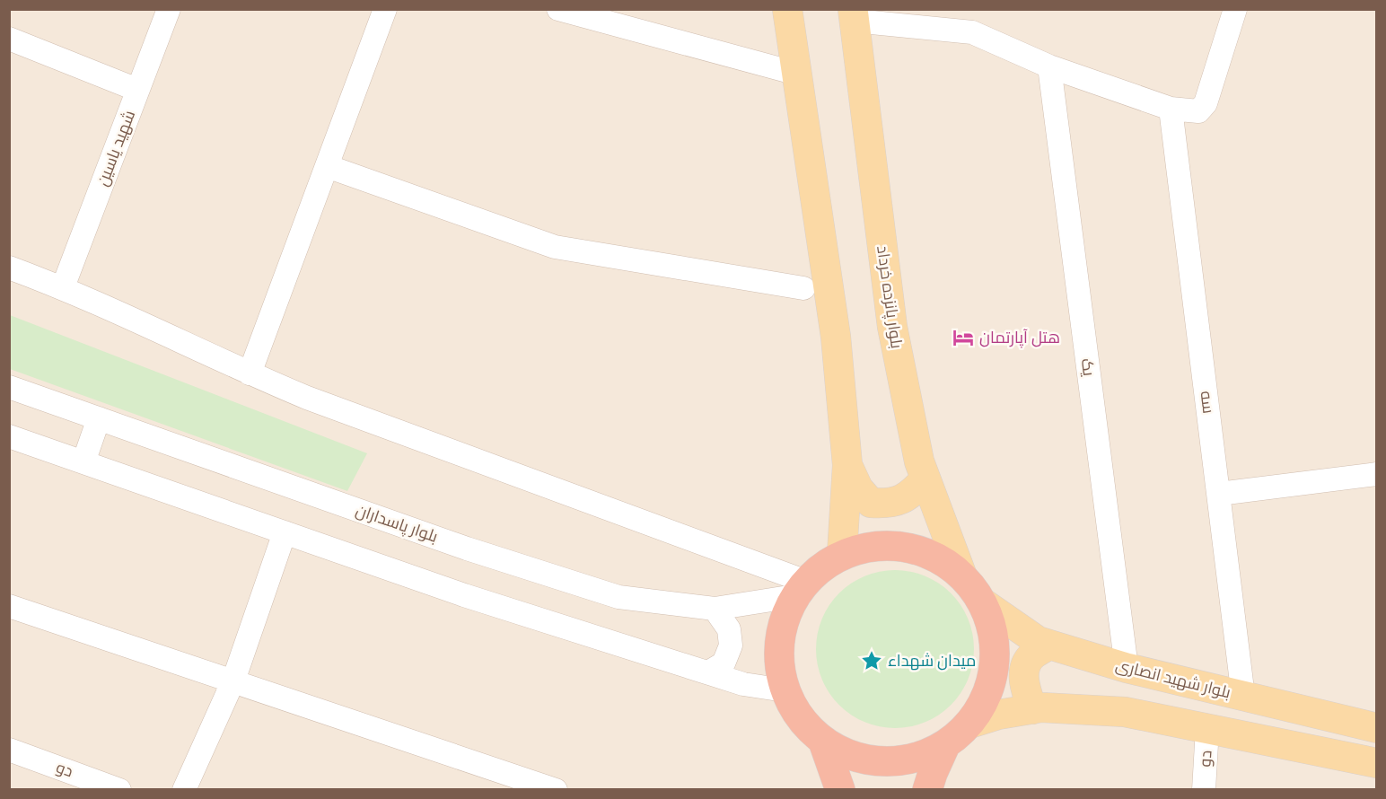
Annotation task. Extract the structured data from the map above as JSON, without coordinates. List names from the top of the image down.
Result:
{
  "streets": {
    "main road": ["بلوار پانزده خرداد", "بلوار شهید انصاری"],
    "street": [
      "شهید یاسین",
      "یک",
      "سه",
      "بلوار پاسداران",
      "دو"
    ]
  },
  "crossings": [
    ["یک", "بلوار شهید انصاری"],
    ["سه", "بلوار شهید انصاری"]
  ],
  "places": {
    "hotel": ["هتل آپارتمان"],
    "place": ["میدان شهداء"]
  }
}
